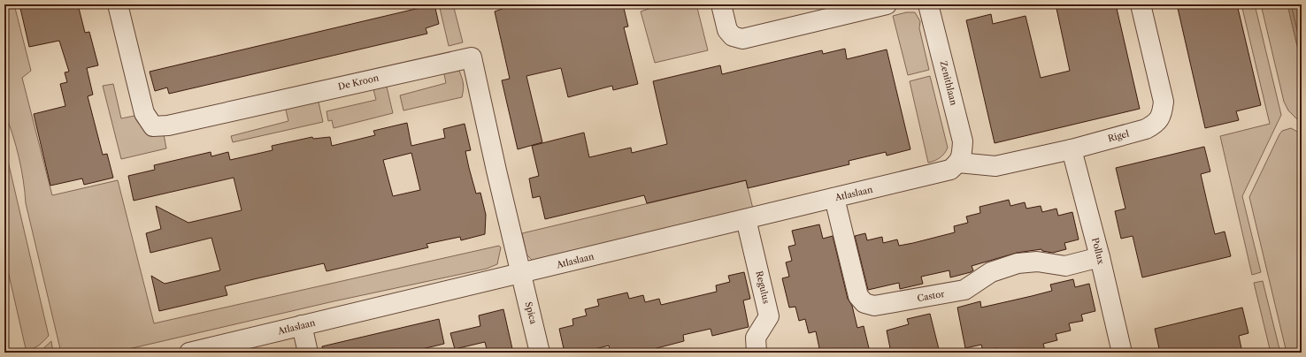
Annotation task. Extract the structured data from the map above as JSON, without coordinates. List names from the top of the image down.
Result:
{
  "streets": {
    "street": [
      "De Kroon",
      "Zenithlaan",
      "Rigel",
      "Atlaslaan",
      "Pollux",
      "Regulus",
      "Castor",
      "Spica"
    ]
  },
  "crossings": [
    ["De Kroon", "Atlaslaan"],
    ["De Kroon", "Spica"],
    ["Zenithlaan", "Rigel"],
    ["Zenithlaan", "Atlaslaan"],
    ["Rigel", "Atlaslaan"],
    ["Rigel", "Pollux"],
    ["Atlaslaan", "Regulus"],
    ["Atlaslaan", "Castor"],
    ["Atlaslaan", "Spica"],
    ["Pollux", "Castor"]
  ]
}
